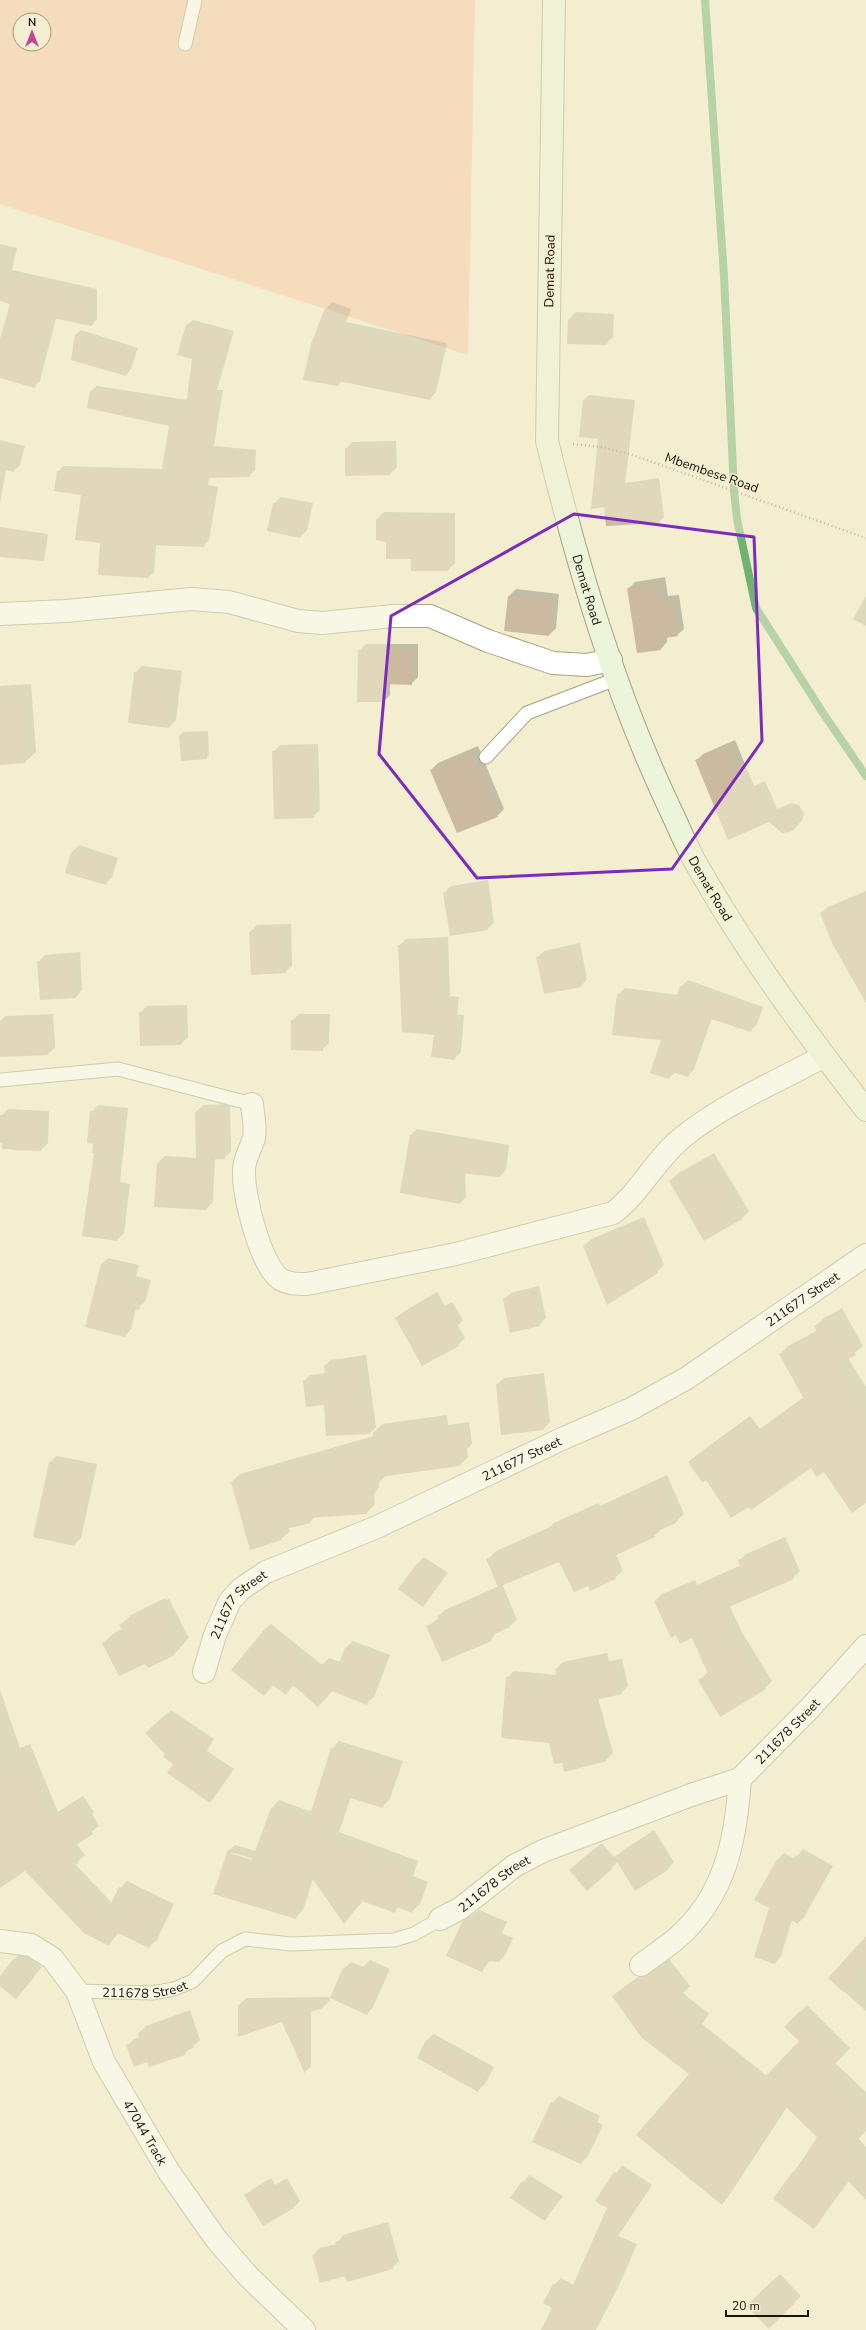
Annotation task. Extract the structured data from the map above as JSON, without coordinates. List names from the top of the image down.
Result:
{
  "streets": {
    "street": [
      "Demat Road",
      "211677 Street",
      "211678 Street",
      "47044 Track"
    ],
    "path": ["Mbembese Road"]
  },
  "crossings": [
    ["Demat Road", "Mbembese Road"],
    ["211678 Street", "47044 Track"]
  ],
  "scale_bar": "20 m",
  "north": "top"
}
